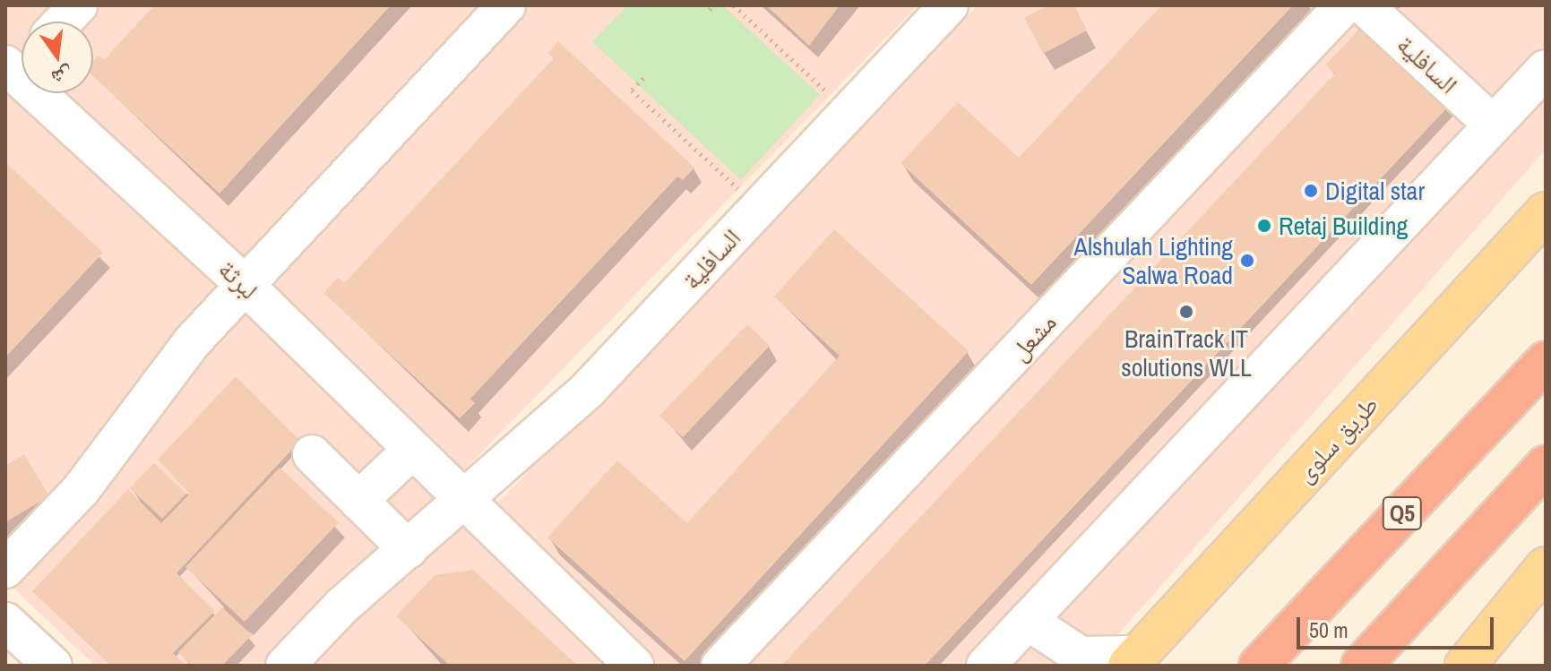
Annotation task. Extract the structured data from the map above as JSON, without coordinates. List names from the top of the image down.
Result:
{
  "streets": {
    "highway": ["Q5"],
    "main road": ["طريق سلوى"],
    "street": ["السافلية", "لبرثة", "مشعل"]
  },
  "crossings": [
    ["السافلية", "لبرثة"]
  ],
  "places": [
    "Digital star",
    "Retaj Building",
    "Alshulah Lighting Salwa Road",
    "BrainTrack IT solutions WLL"
  ],
  "scale_bar": "50 m",
  "north": "bottom"
}
